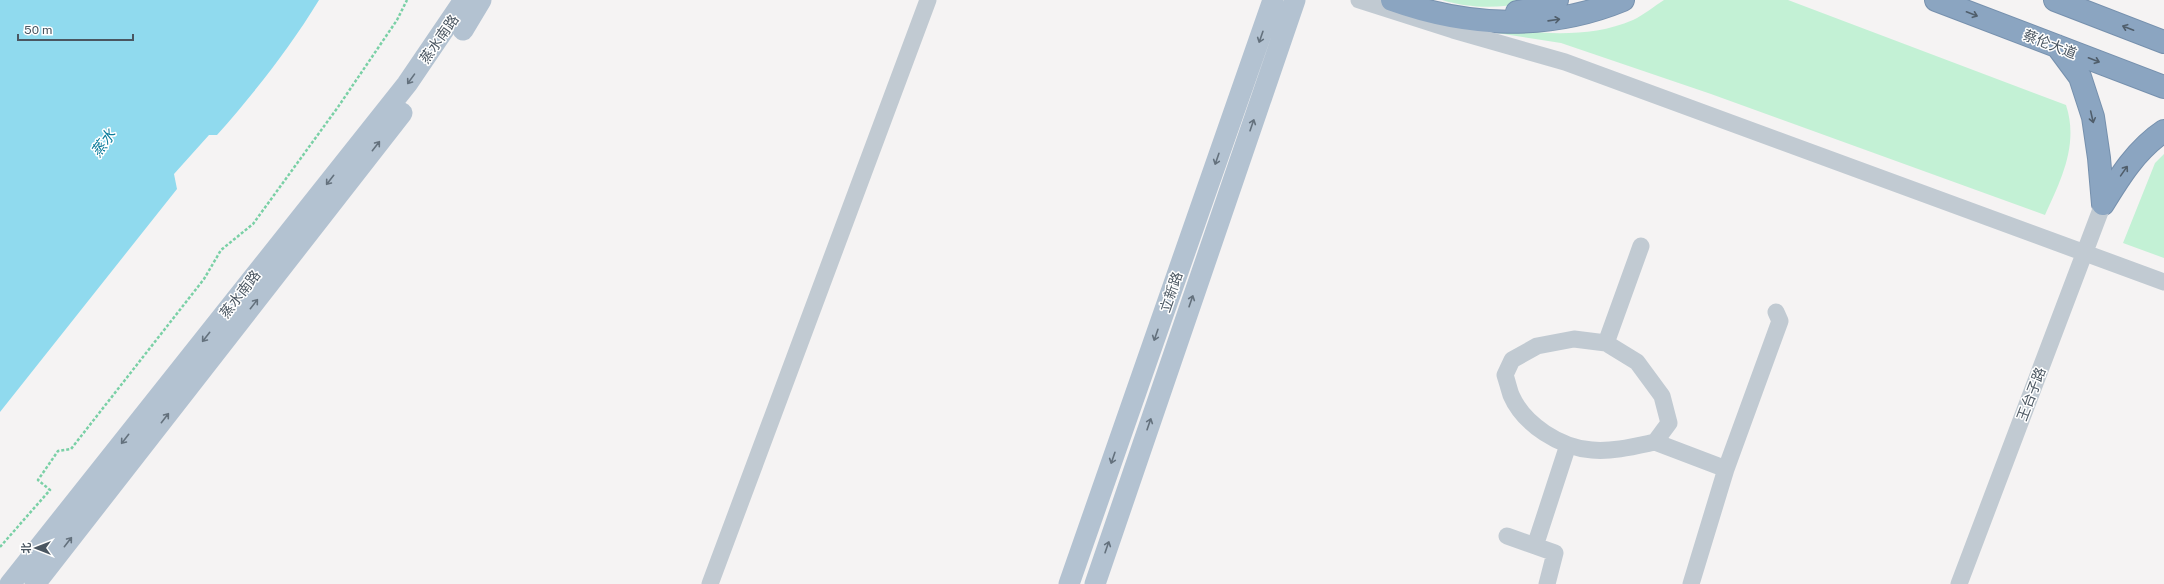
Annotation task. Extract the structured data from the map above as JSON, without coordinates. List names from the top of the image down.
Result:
{
  "streets": {
    "highway": ["蔡伦大道"],
    "main road": ["蒸水南路", "立新路"],
    "street": ["王台子路"]
  },
  "water": ["蒸水"],
  "scale_bar": "50 m",
  "north": "left"
}
